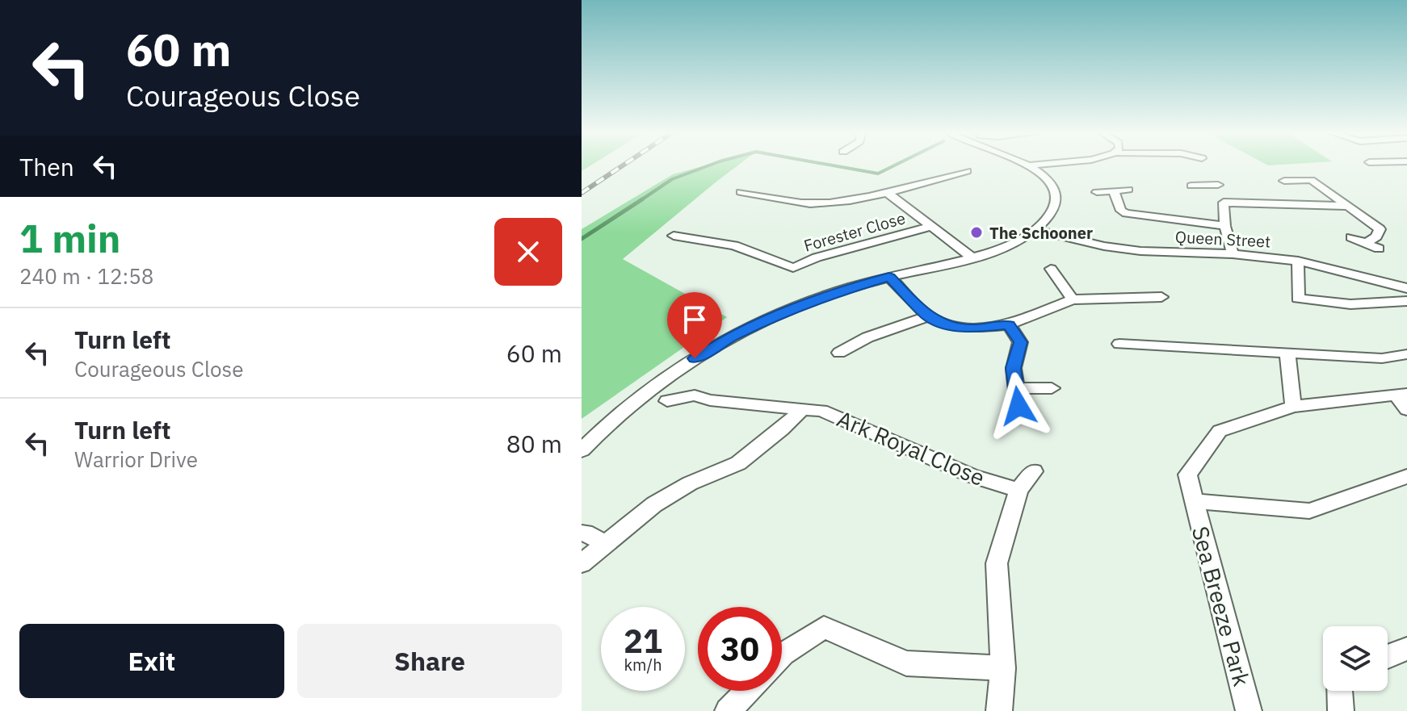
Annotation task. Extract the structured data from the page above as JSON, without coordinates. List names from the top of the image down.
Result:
{
  "streets": {
    "street": [
      "Forester Close",
      "Queen Street",
      "Ark Royal Close",
      "Sea Breeze Park"
    ]
  },
  "places": ["The Schooner"],
  "page": {
    "turn": ["60 m", "Courageous Close"],
    "then": "Then",
    "heading": ["1 min", "240 m · 12:58"],
    "list": [
      {
        "name": "Turn left",
        "note": "Courageous Close",
        "value": "60 m"
      },
      {
        "name": "Turn left",
        "note": "Warrior Drive",
        "value": "80 m"
      }
    ],
    "speed": "21 km/h",
    "limit": "30",
    "buttons": ["Exit", "Share"]
  }
}
